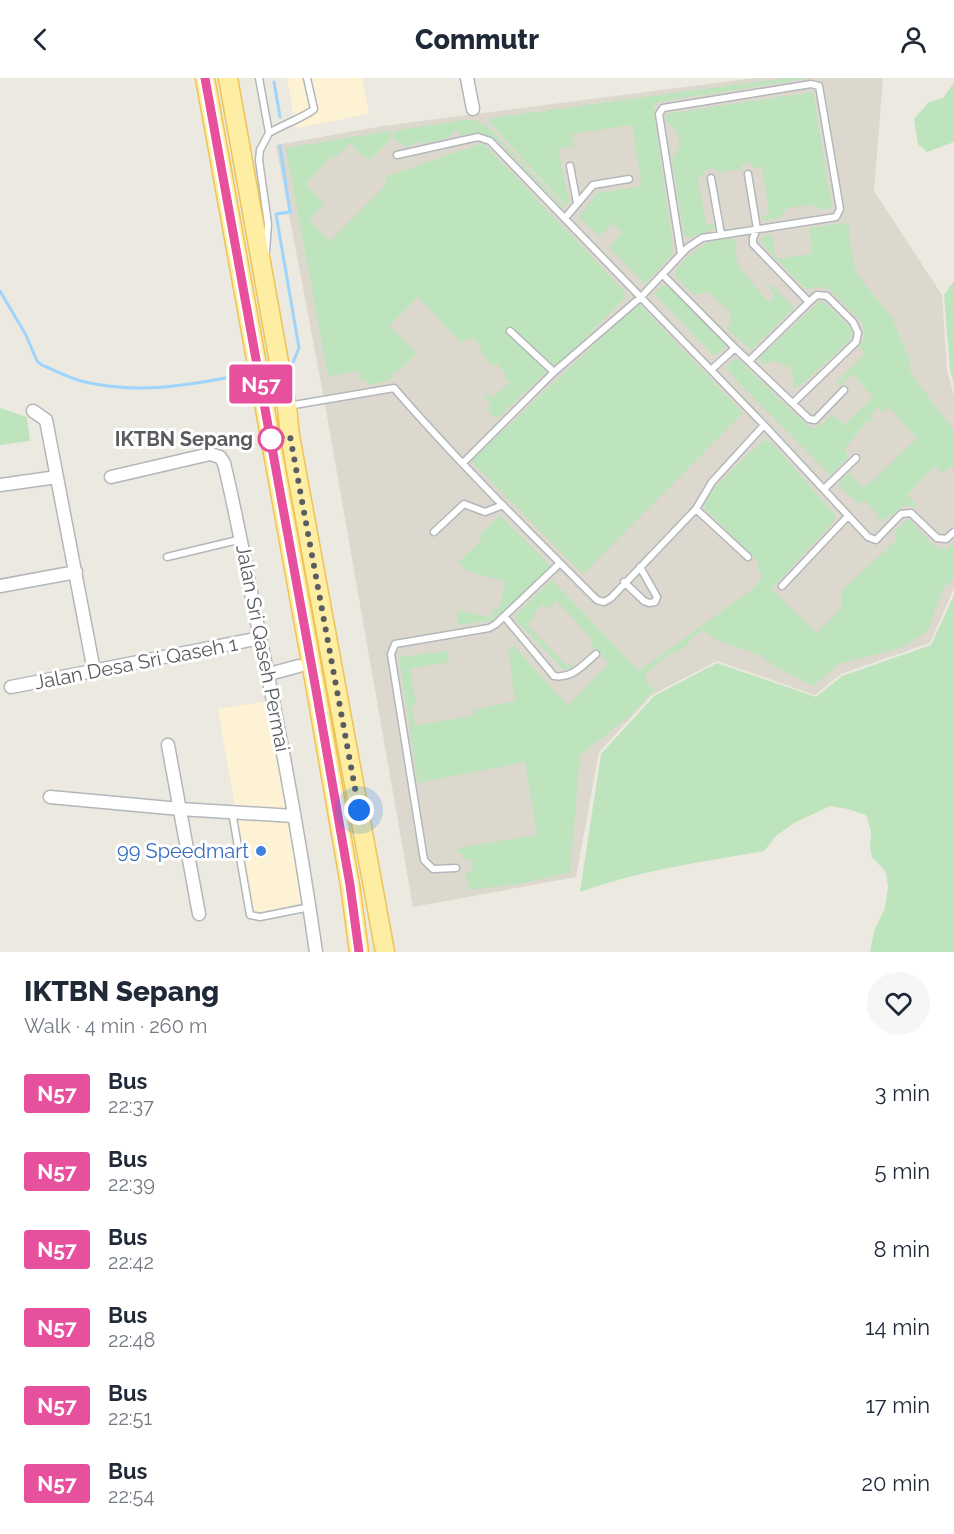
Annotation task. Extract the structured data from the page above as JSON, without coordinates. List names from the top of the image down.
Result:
{
  "streets": {
    "street": ["Jalan Sri Qaseh Permai", "Jalan Desa Sri Qaseh 1"]
  },
  "crossings": [
    ["Jalan Sri Qaseh Permai", "Jalan Desa Sri Qaseh 1"]
  ],
  "places": ["IKTBN Sepang", "99 Speedmart"],
  "lines": ["bus line N57"],
  "page": {
    "header": "Commutr",
    "on_map": "N57",
    "heading": ["IKTBN Sepang", "Walk · 4 min · 260 m"],
    "list": [
      {
        "mark": "N57",
        "name": "Bus",
        "note": "22:37",
        "value": "3 min"
      },
      {
        "mark": "N57",
        "name": "Bus",
        "note": "22:39",
        "value": "5 min"
      },
      {
        "mark": "N57",
        "name": "Bus",
        "note": "22:42",
        "value": "8 min"
      },
      {
        "mark": "N57",
        "name": "Bus",
        "note": "22:48",
        "value": "14 min"
      },
      {
        "mark": "N57",
        "name": "Bus",
        "note": "22:51",
        "value": "17 min"
      },
      {
        "mark": "N57",
        "name": "Bus",
        "note": "22:54",
        "value": "20 min"
      }
    ]
  }
}
